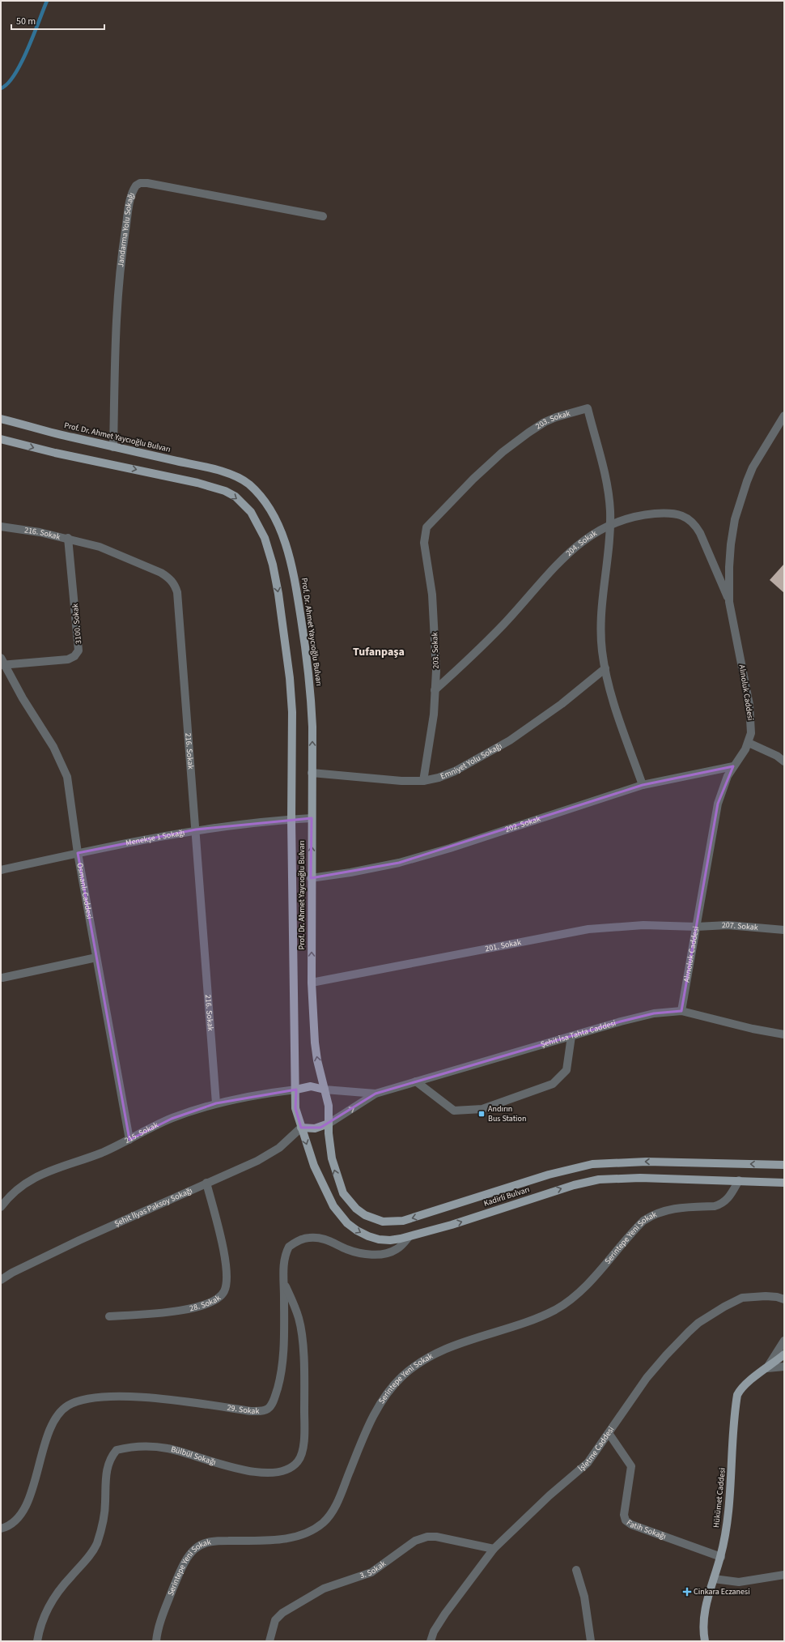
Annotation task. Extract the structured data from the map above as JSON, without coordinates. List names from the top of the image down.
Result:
{
  "streets": {
    "main road": ["Prof. Dr. Ahmet Yaycıoğlu Bulvarı", "Kadirli Bulvarı", "Hükümet Caddesi"],
    "street": [
      "Jandarma Yolu Sokağı",
      "203. Sokak",
      "216. Sokak",
      "204. Sokak",
      "3100. Sokak",
      "Alınoluk Caddesi",
      "Emniyet Yolu Sokağı",
      "202. Sokak",
      "Menekşe 1 Sokağı",
      "Osmanlı Caddesi",
      "207. Sokak",
      "201. Sokak",
      "Şehit İsa Tahta Caddesi",
      "215. Sokak",
      "Şehit İlyas Paksoy Sokağı",
      "Serintepe Yeni Sokak",
      "28. Sokak",
      "29. Sokak",
      "İşletme Caddesi",
      "Bülbül Sokağı",
      "Fatih Sokağı",
      "3. Sokak"
    ]
  },
  "crossings": [
    ["Jandarma Yolu Sokağı", "Prof. Dr. Ahmet Yaycıoğlu Bulvarı"],
    ["203. Sokak", "204. Sokak"],
    ["203. Sokak", "Emniyet Yolu Sokağı"],
    ["203. Sokak", "202. Sokak"],
    ["Prof. Dr. Ahmet Yaycıoğlu Bulvarı", "Emniyet Yolu Sokağı"],
    ["Prof. Dr. Ahmet Yaycıoğlu Bulvarı", "202. Sokak"],
    ["Prof. Dr. Ahmet Yaycıoğlu Bulvarı", "Menekşe 1 Sokağı"],
    ["Prof. Dr. Ahmet Yaycıoğlu Bulvarı", "201. Sokak"],
    ["Prof. Dr. Ahmet Yaycıoğlu Bulvarı", "Şehit İsa Tahta Caddesi"],
    ["Prof. Dr. Ahmet Yaycıoğlu Bulvarı", "215. Sokak"],
    ["Prof. Dr. Ahmet Yaycıoğlu Bulvarı", "Kadirli Bulvarı"],
    ["Prof. Dr. Ahmet Yaycıoğlu Bulvarı", "Şehit İlyas Paksoy Sokağı"],
    ["216. Sokak", "3100. Sokak"],
    ["216. Sokak", "Menekşe 1 Sokağı"],
    ["216. Sokak", "215. Sokak"],
    ["204. Sokak", "Alınoluk Caddesi"],
    ["3100. Sokak", "Osmanlı Caddesi"],
    ["Alınoluk Caddesi", "202. Sokak"],
    ["Alınoluk Caddesi", "207. Sokak"],
    ["Alınoluk Caddesi", "201. Sokak"],
    ["Alınoluk Caddesi", "Şehit İsa Tahta Caddesi"],
    ["Menekşe 1 Sokağı", "Osmanlı Caddesi"],
    ["Osmanlı Caddesi", "215. Sokak"],
    ["207. Sokak", "201. Sokak"],
    ["Şehit İsa Tahta Caddesi", "215. Sokak"],
    ["Şehit İsa Tahta Caddesi", "Kadirli Bulvarı"],
    ["Şehit İsa Tahta Caddesi", "Şehit İlyas Paksoy Sokağı"],
    ["215. Sokak", "Kadirli Bulvarı"],
    ["215. Sokak", "Şehit İlyas Paksoy Sokağı"],
    ["Kadirli Bulvarı", "Şehit İlyas Paksoy Sokağı"],
    ["Kadirli Bulvarı", "Serintepe Yeni Sokak"],
    ["Kadirli Bulvarı", "29. Sokak"],
    ["Şehit İlyas Paksoy Sokağı", "28. Sokak"],
    ["29. Sokak", "Bülbül Sokağı"],
    ["İşletme Caddesi", "Fatih Sokağı"],
    ["İşletme Caddesi", "3. Sokak"],
    ["Hükümet Caddesi", "Fatih Sokağı"]
  ],
  "districts": ["Tufanpaşa"],
  "places": {
    "transit": ["Andırın Bus Station"],
    "health": ["Cinkara Eczanesi"]
  },
  "scale_bar": "50 m"
}
